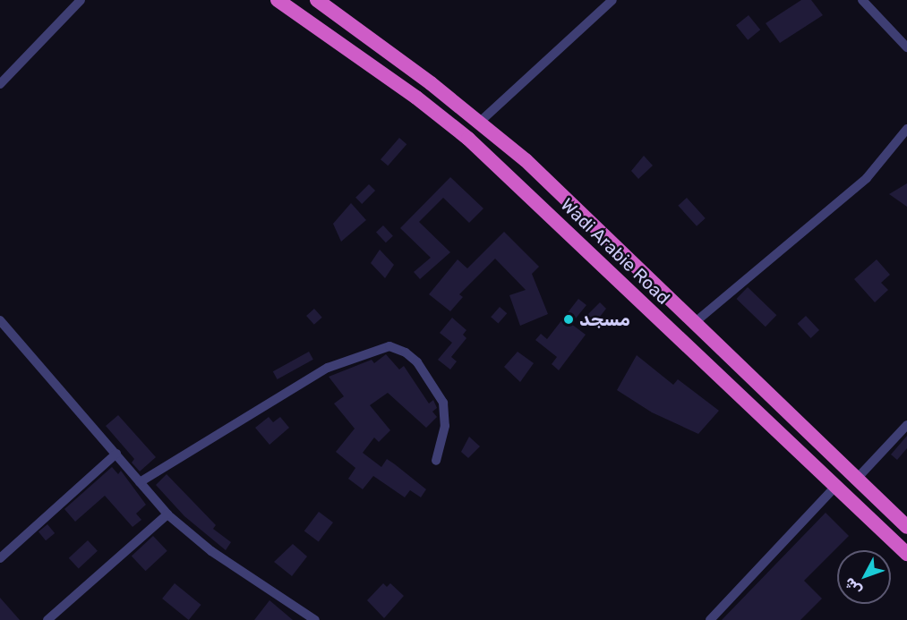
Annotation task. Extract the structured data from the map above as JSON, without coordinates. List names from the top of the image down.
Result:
{
  "streets": {
    "highway": ["Wadi Arabie Road"]
  },
  "places": ["مسجد"],
  "north": "bottom left"
}
